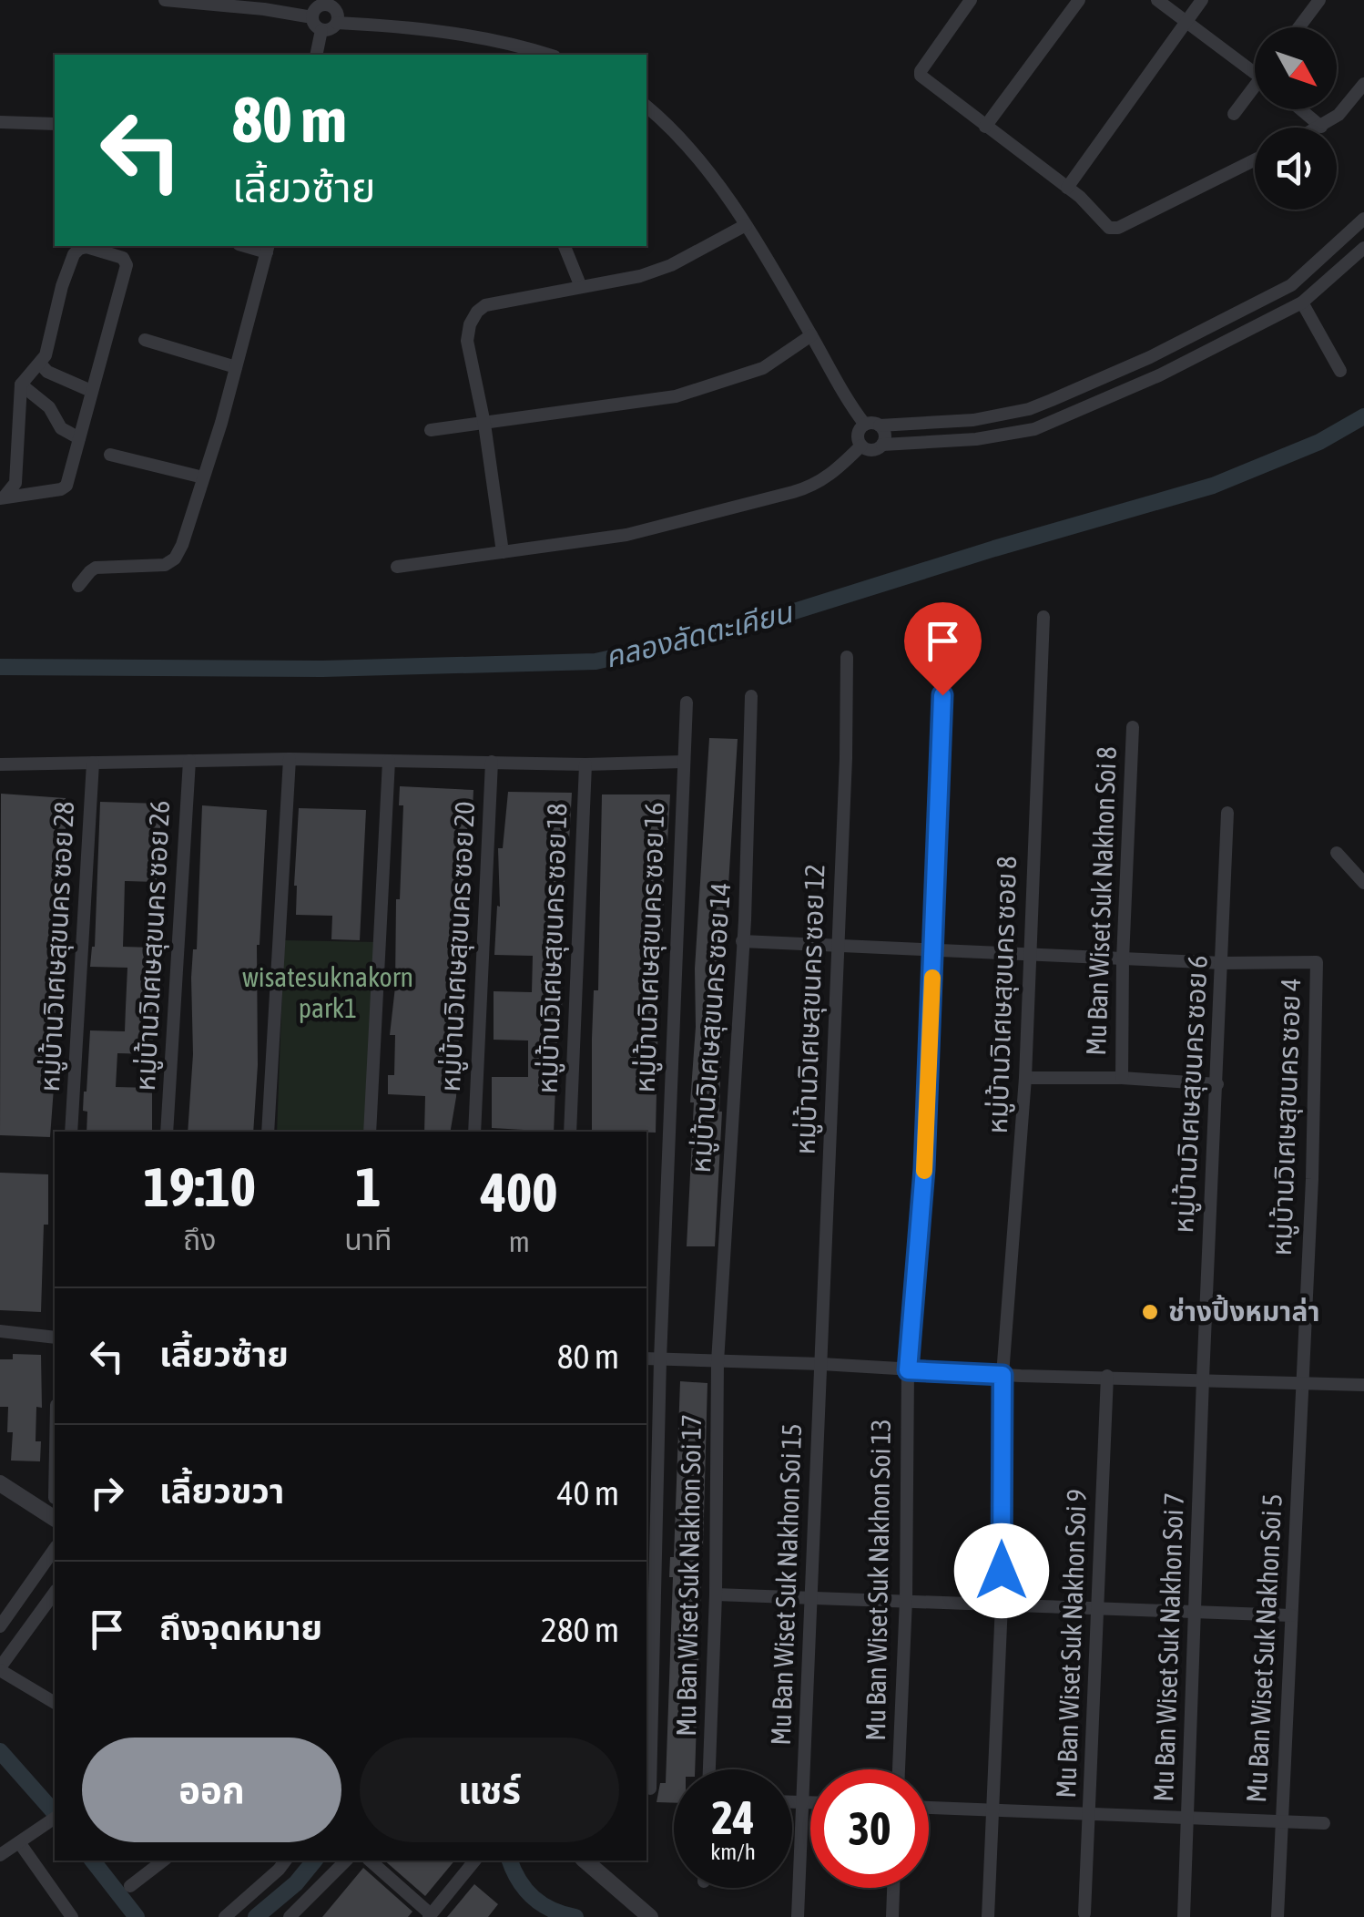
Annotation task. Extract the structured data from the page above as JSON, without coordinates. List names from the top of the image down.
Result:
{
  "streets": {
    "street": [
      "Mu Ban Wiset Suk Nakhon Soi 8",
      "หมู่บ้านวิเศษสุขนคร ซอย 26",
      "หมู่บ้านวิเศษสุขนคร ซอย 28",
      "หมู่บ้านวิเศษสุขนคร ซอย 20",
      "หมู่บ้านวิเศษสุขนคร ซอย 16",
      "หมู่บ้านวิเศษสุขนคร ซอย 18",
      "หมู่บ้านวิเศษสุขนคร ซอย 8",
      "หมู่บ้านวิเศษสุขนคร ซอย 12",
      "หมู่บ้านวิเศษสุขนคร ซอย 14",
      "หมู่บ้านวิเศษสุขนคร ซอย 6",
      "หมู่บ้านวิเศษสุขนคร ซอย 4",
      "Mu Ban Wiset Suk Nakhon Soi 17",
      "Mu Ban Wiset Suk Nakhon Soi 13",
      "Mu Ban Wiset Suk Nakhon Soi 15",
      "Mu Ban Wiset Suk Nakhon Soi 9",
      "Mu Ban Wiset Suk Nakhon Soi 7",
      "Mu Ban Wiset Suk Nakhon Soi 5"
    ]
  },
  "crossings": [
    ["หมู่บ้านวิเศษสุขนคร ซอย 12", "Mu Ban Wiset Suk Nakhon Soi 15"],
    ["หมู่บ้านวิเศษสุขนคร ซอย 14", "Mu Ban Wiset Suk Nakhon Soi 17"],
    ["หมู่บ้านวิเศษสุขนคร ซอย 6", "หมู่บ้านวิเศษสุขนคร ซอย 4"],
    ["หมู่บ้านวิเศษสุขนคร ซอย 6", "Mu Ban Wiset Suk Nakhon Soi 7"],
    ["หมู่บ้านวิเศษสุขนคร ซอย 4", "Mu Ban Wiset Suk Nakhon Soi 5"]
  ],
  "water": ["คลองลัดตะเคียน"],
  "parks": ["wisatesuknakorn park1"],
  "places": ["ช่างปิ้งหมาล่า"],
  "north": "bottom right",
  "page": {
    "turn": ["80 m", "เลี้ยวซ้าย"],
    "eta": [
      "19:10",
      "ถึง",
      "1",
      "นาที",
      "400",
      "m"
    ],
    "list": [
      {
        "name": "เลี้ยวซ้าย",
        "value": "80 m"
      },
      {
        "name": "เลี้ยวขวา",
        "value": "40 m"
      },
      {
        "name": "ถึงจุดหมาย",
        "value": "280 m"
      }
    ],
    "buttons": ["ออก", "แชร์"],
    "speed": "24 km/h",
    "limit": "30"
  }
}
